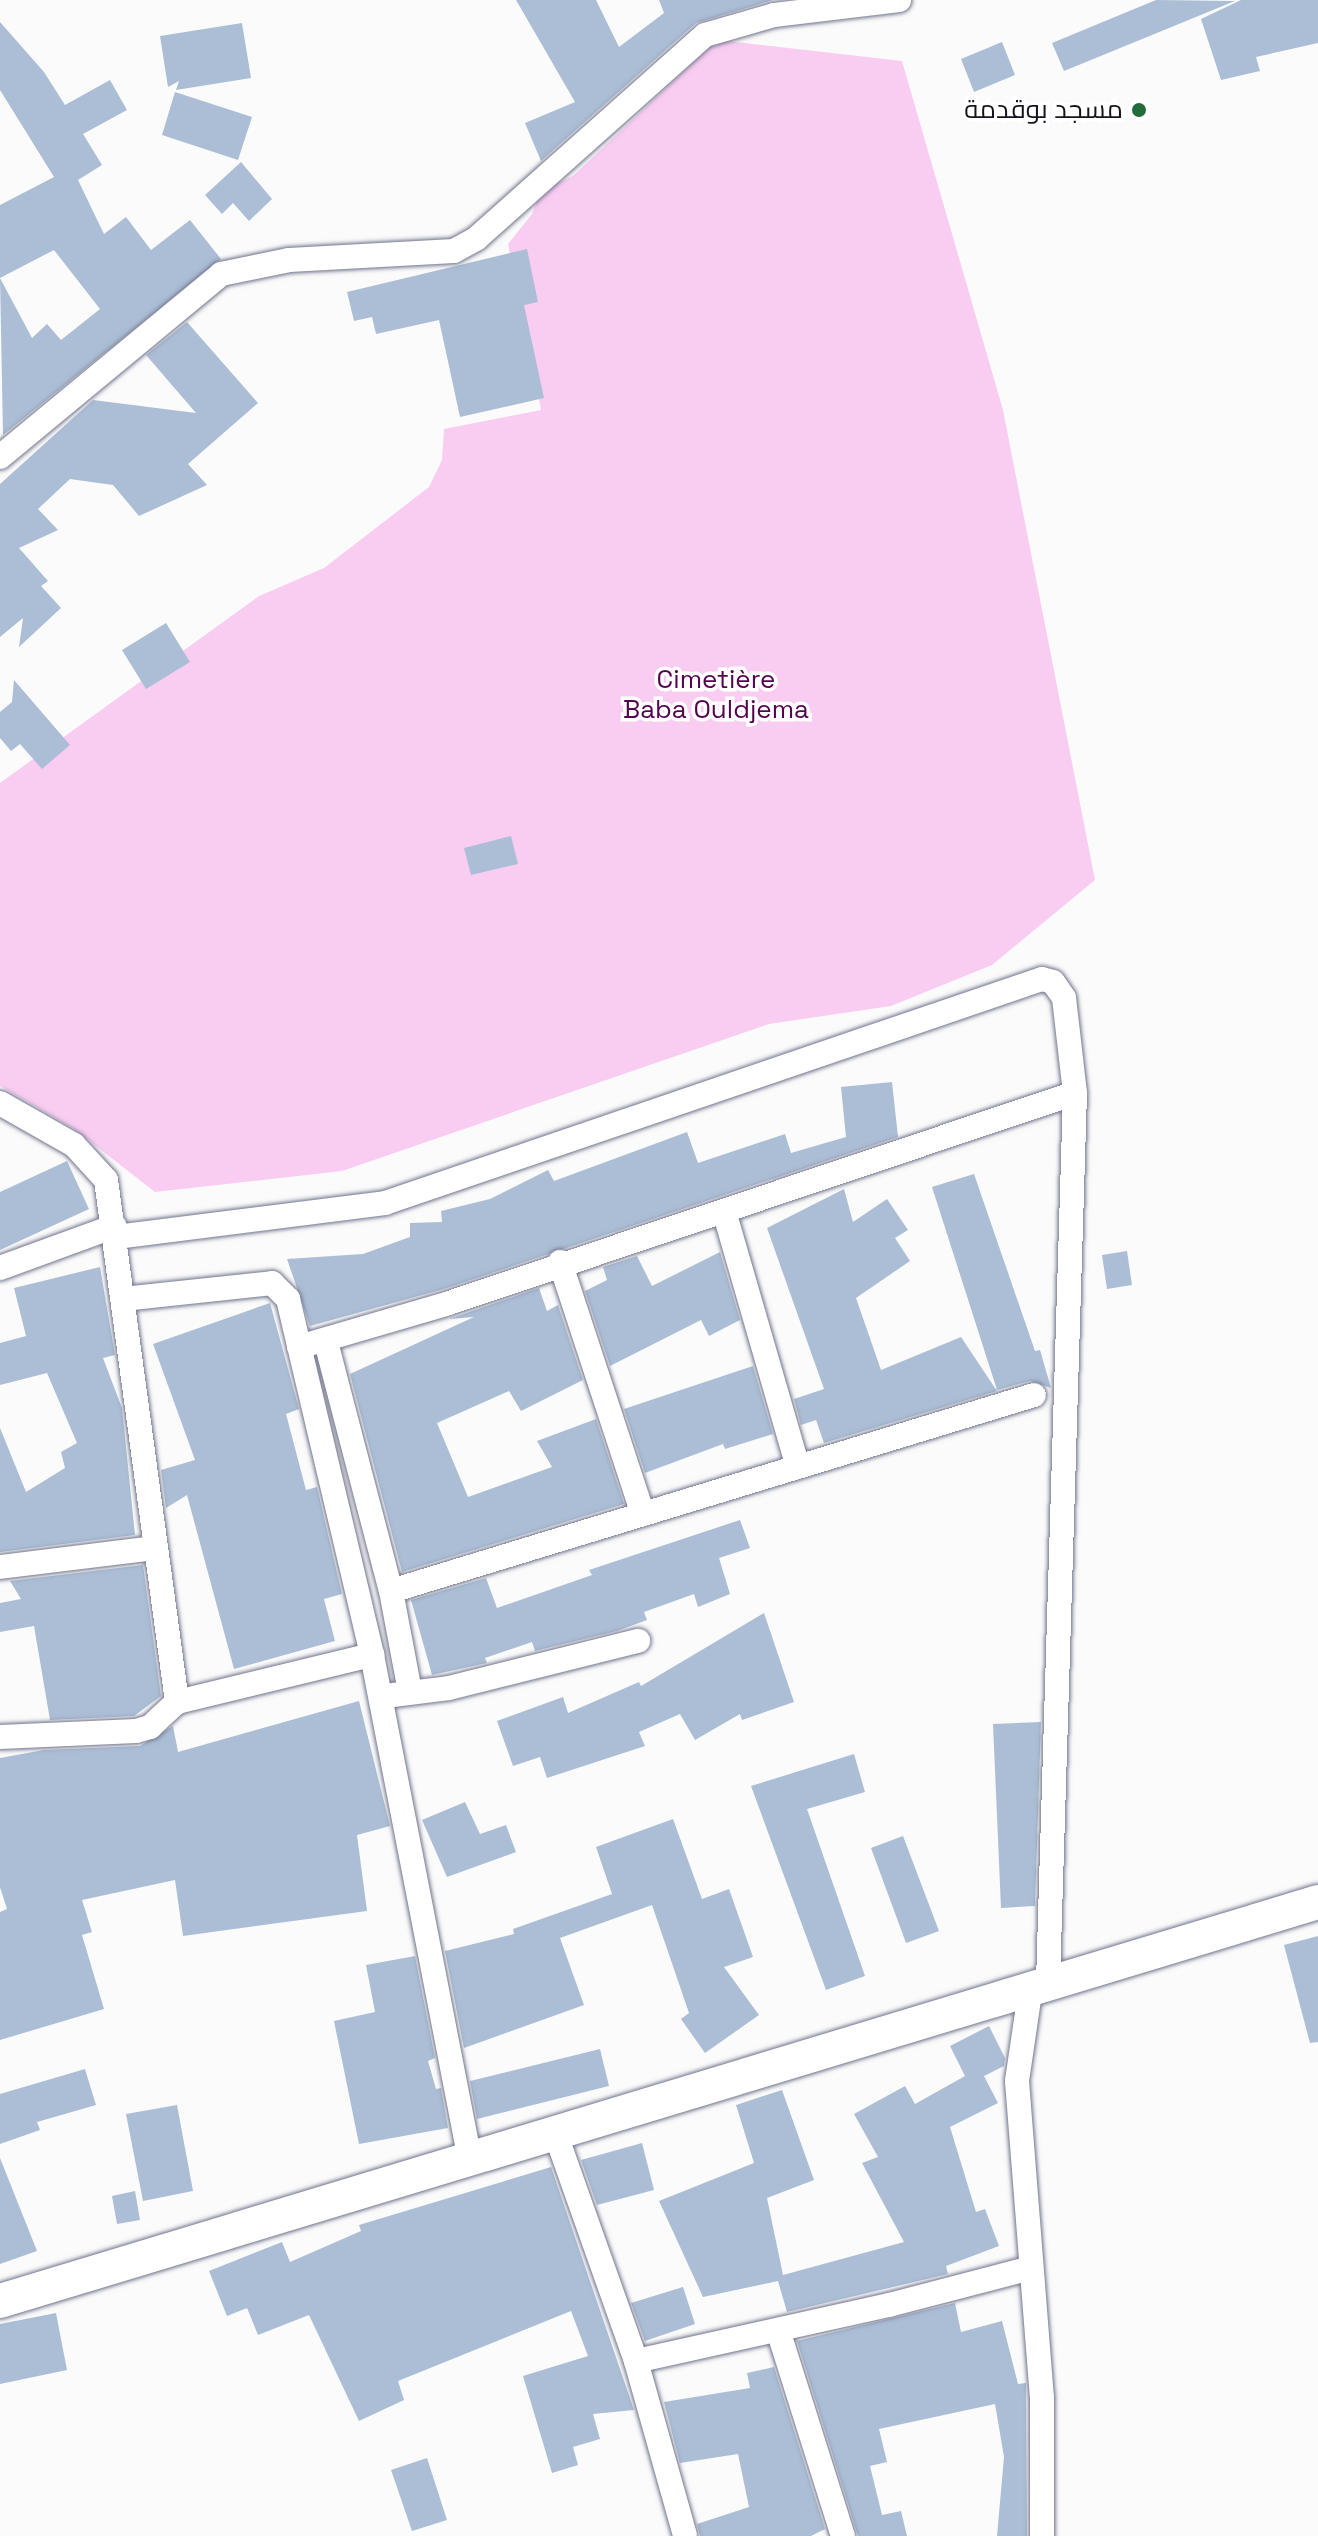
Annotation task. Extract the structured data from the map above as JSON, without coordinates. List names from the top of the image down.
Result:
{
  "parks": ["Cimetière Baba Ouldjema"],
  "places": ["مسجد بوقدمة"]
}
